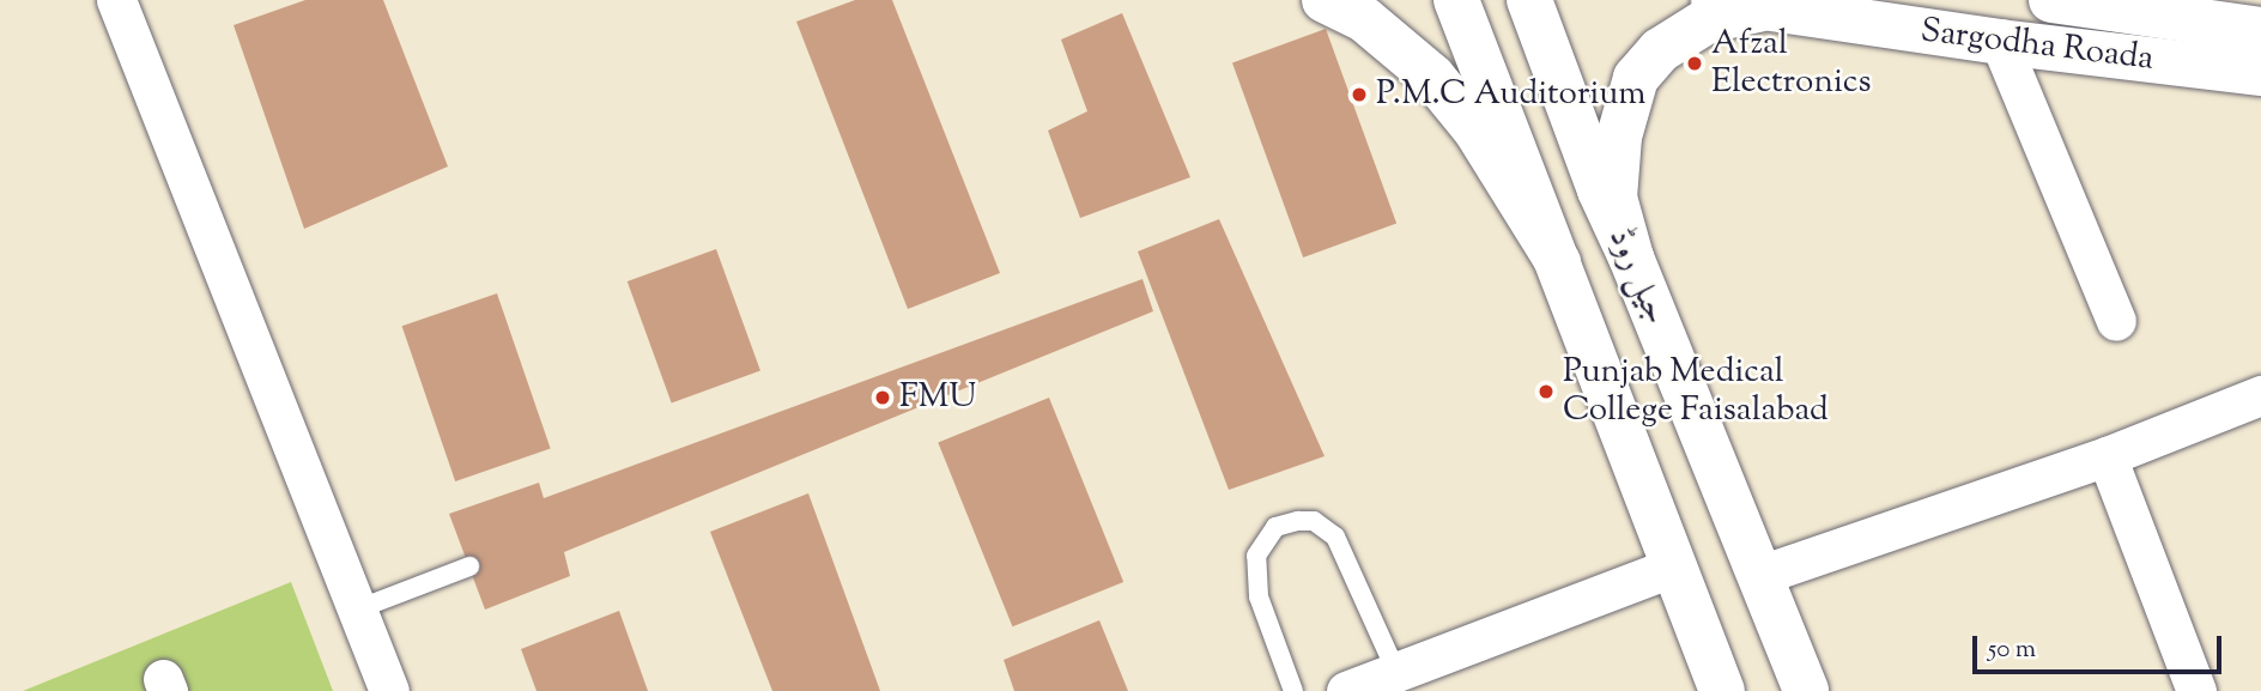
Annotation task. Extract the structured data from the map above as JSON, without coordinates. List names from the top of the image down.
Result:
{
  "streets": {
    "main road": ["Sargodha Roada", "جیل روڈ"]
  },
  "places": [
    "Afzal Electronics",
    "P.M.C Auditorium",
    "Punjab Medical College Faisalabad",
    "FMU"
  ],
  "scale_bar": "50 m"
}
